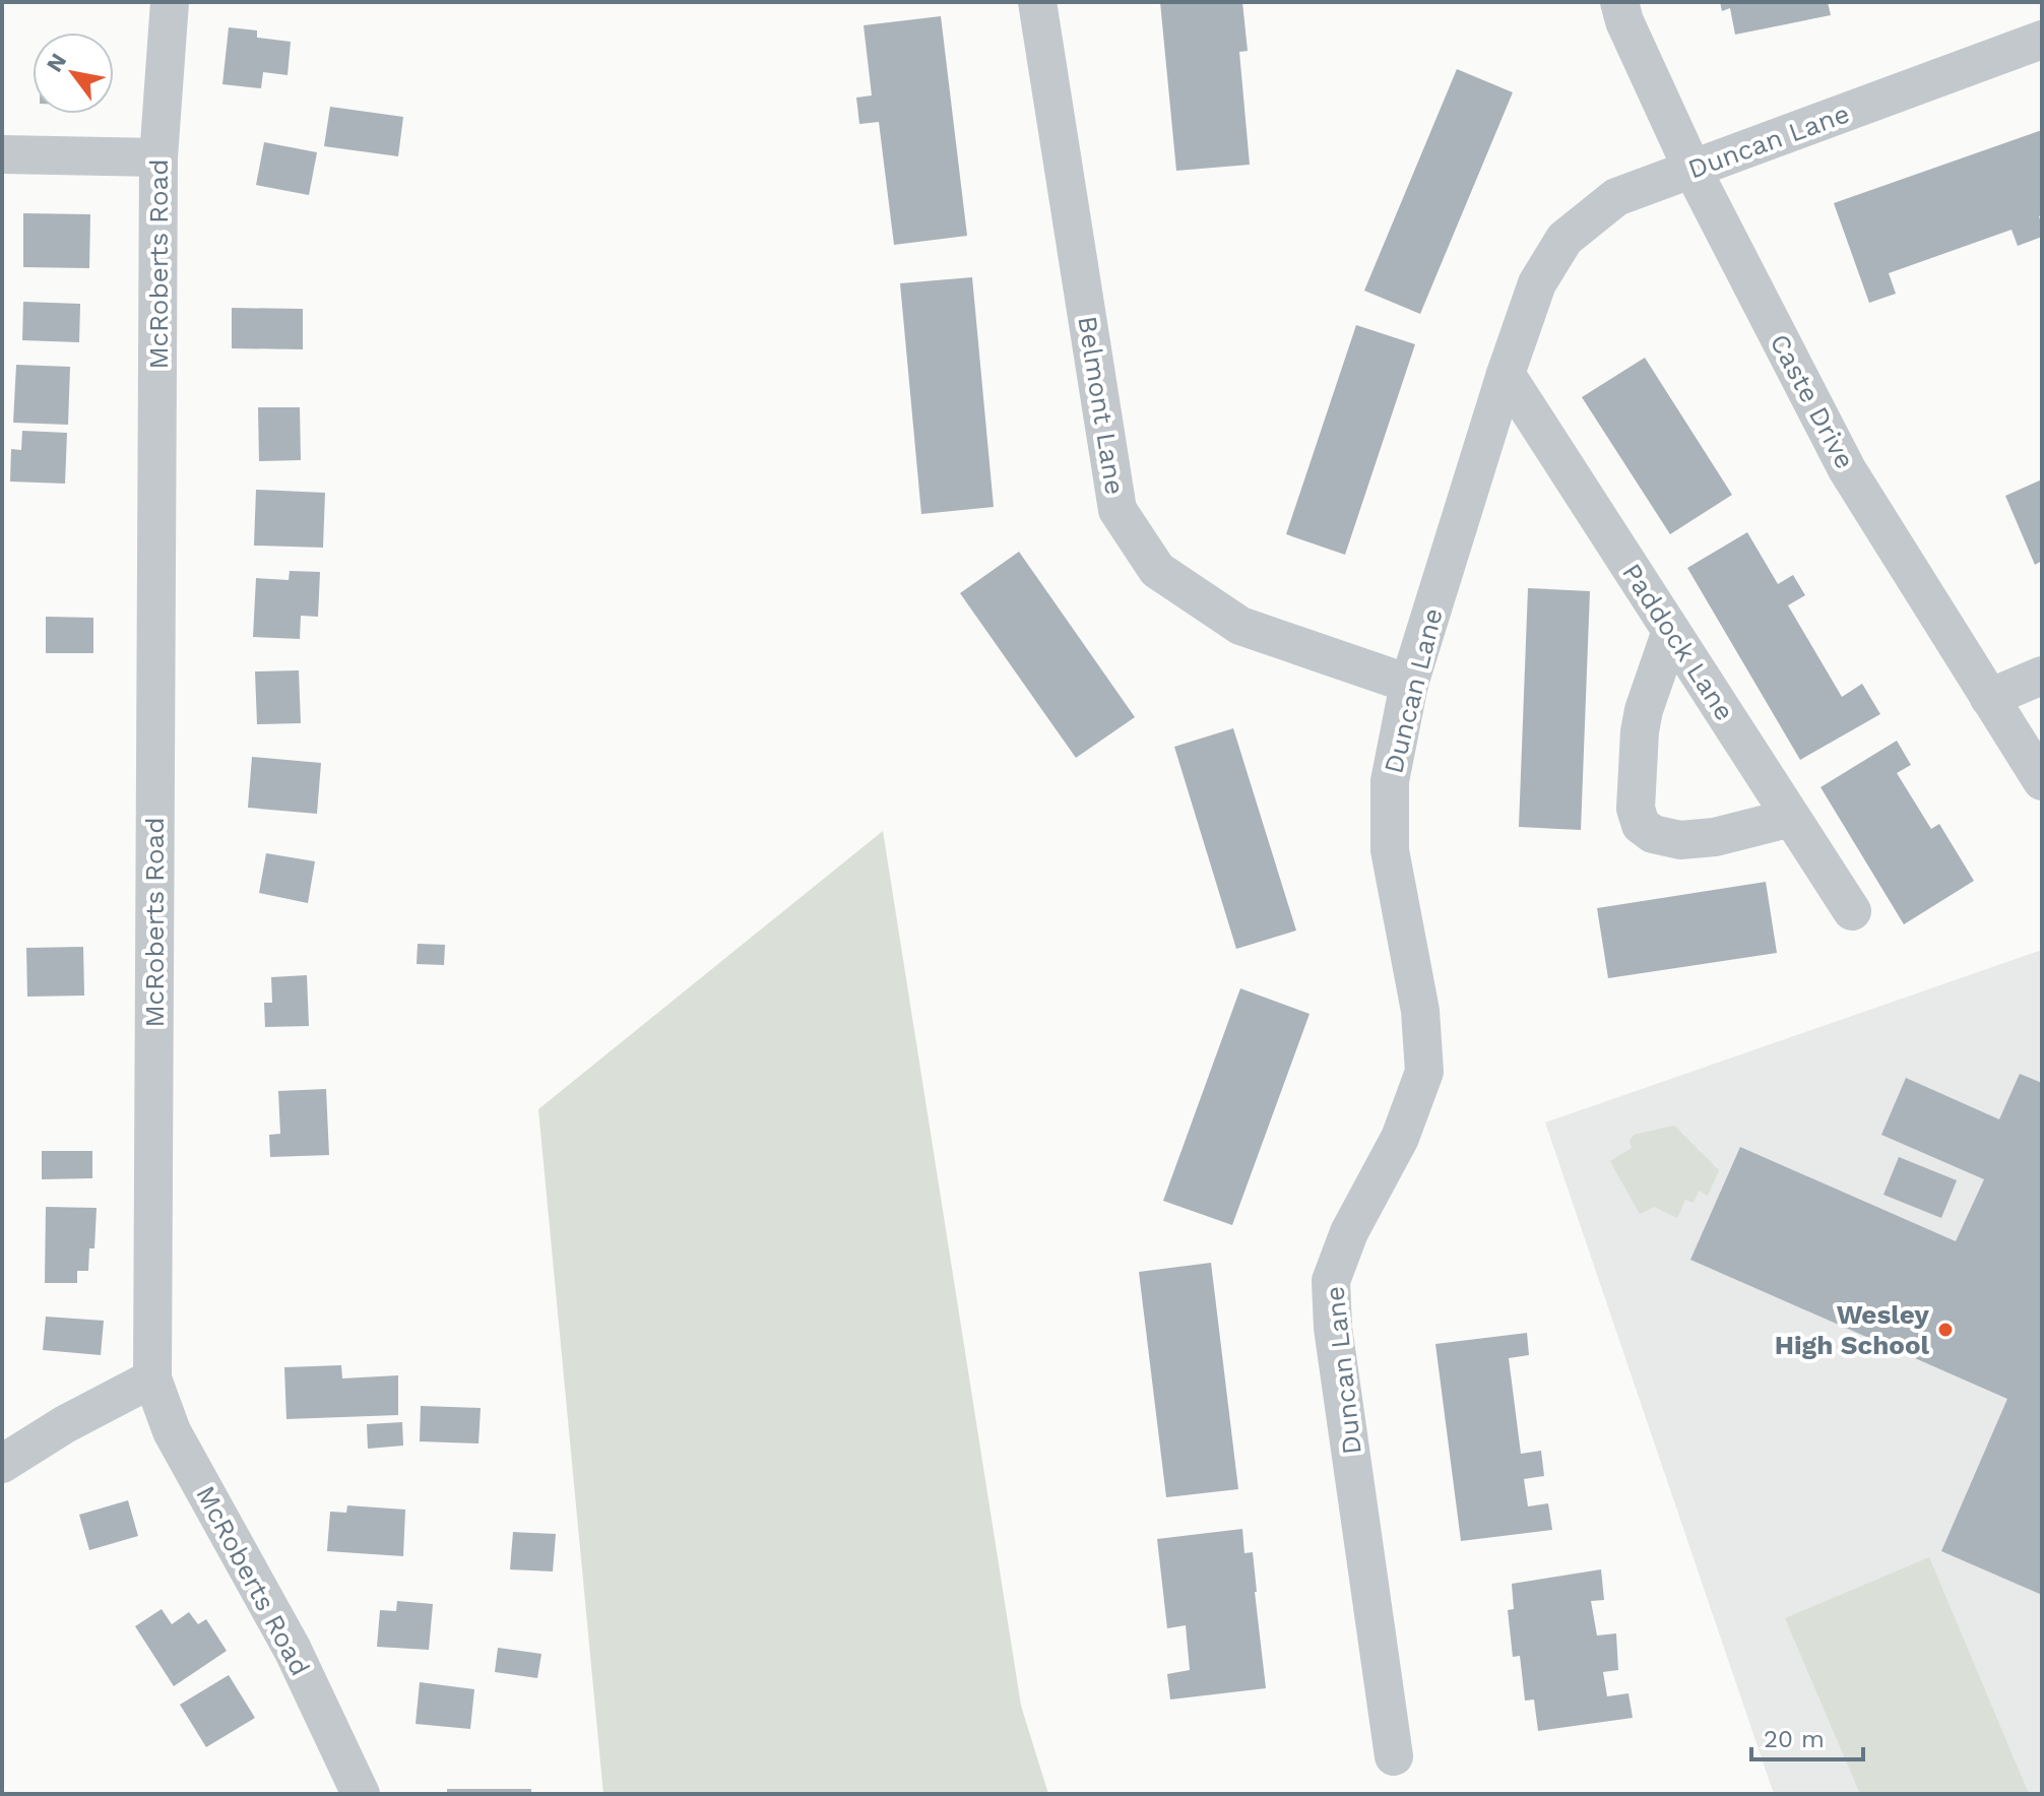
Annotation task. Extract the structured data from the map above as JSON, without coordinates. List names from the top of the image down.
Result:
{
  "streets": {
    "street": [
      "Duncan Lane",
      "McRoberts Road",
      "Caste Drive",
      "Belmont Lane",
      "Paddock Lane"
    ]
  },
  "crossings": [
    ["Duncan Lane", "Caste Drive"],
    ["Duncan Lane", "Belmont Lane"],
    ["Duncan Lane", "Paddock Lane"]
  ],
  "places": ["Wesley High School"],
  "scale_bar": "20 m",
  "north": "top left"
}
